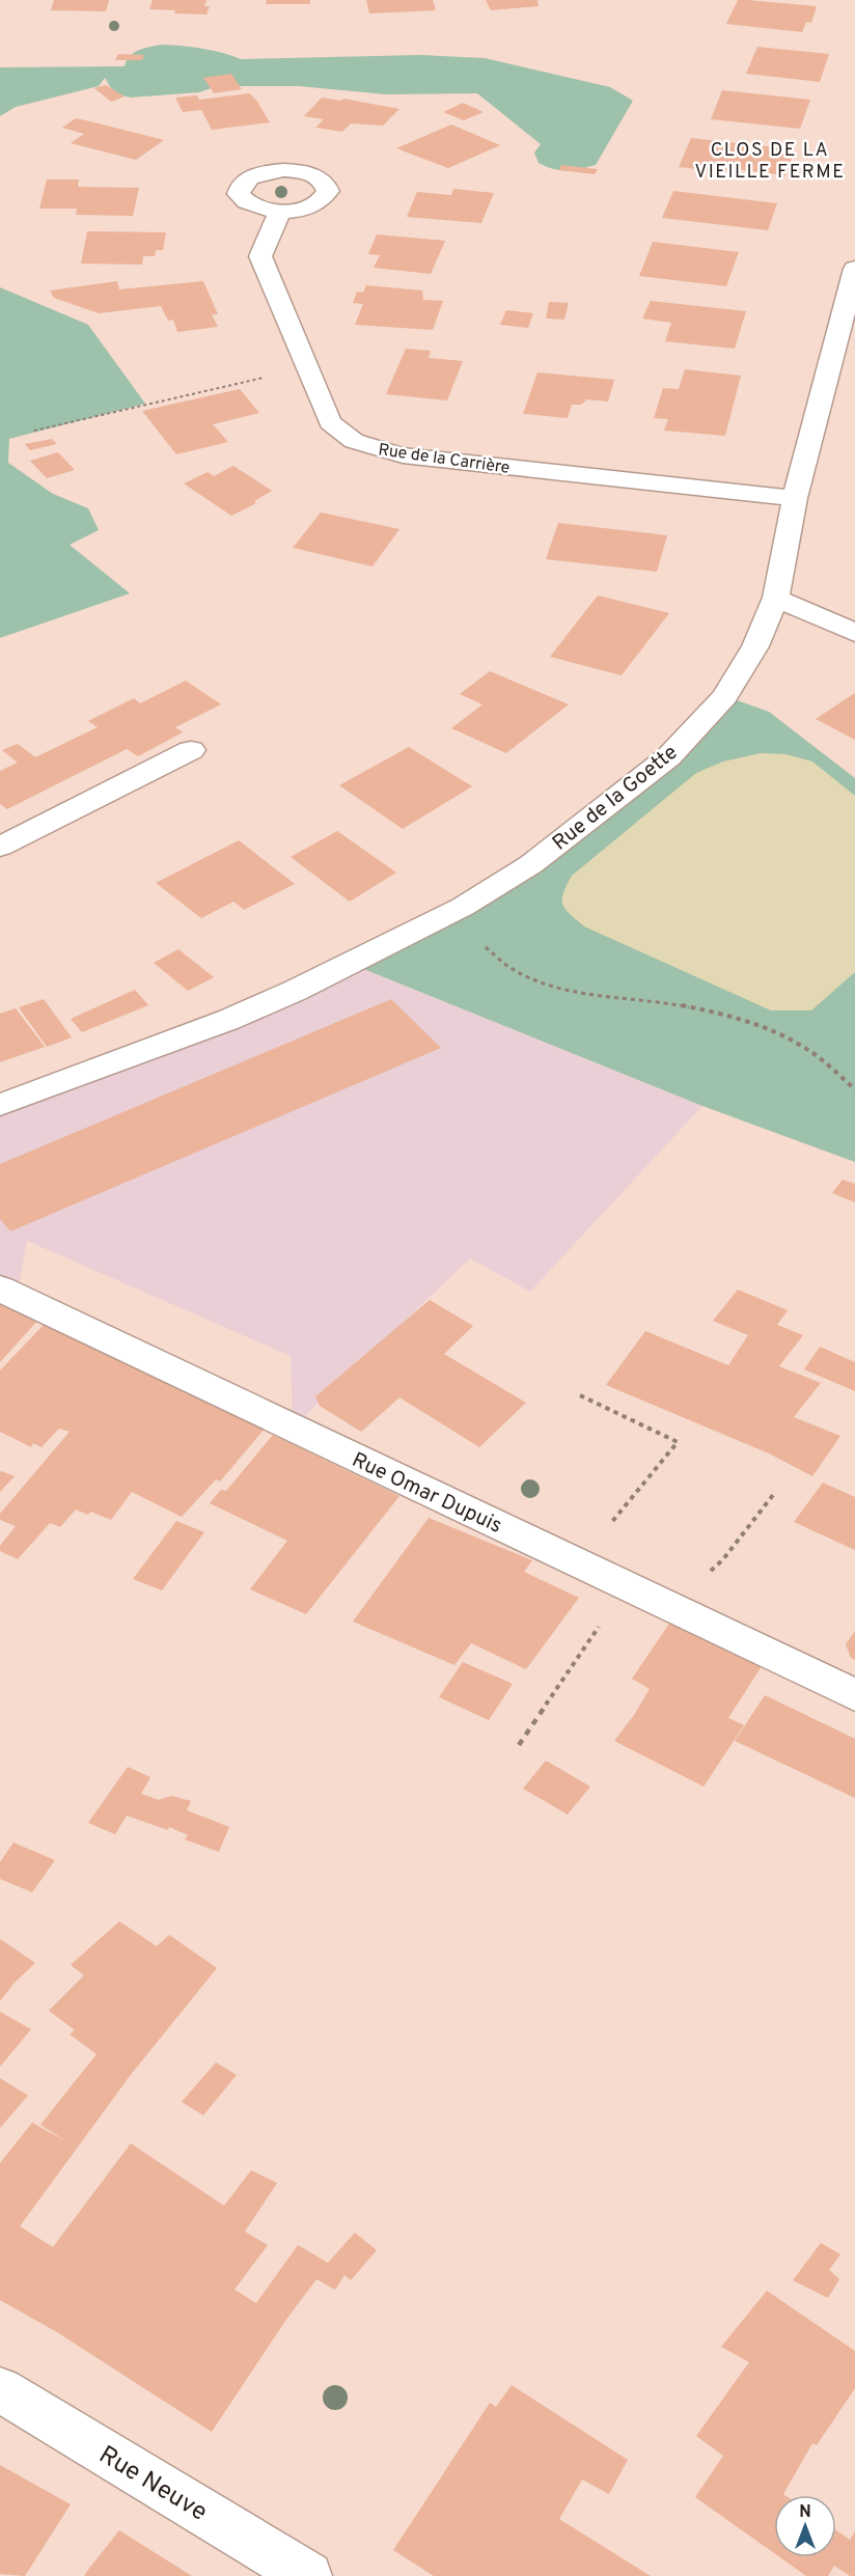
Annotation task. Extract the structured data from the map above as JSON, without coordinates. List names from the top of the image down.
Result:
{
  "streets": {
    "street": [
      "Rue de la Carrière",
      "Rue de la Goette",
      "Rue Omar Dupuis",
      "Rue Neuve"
    ]
  },
  "crossings": [
    ["Rue de la Carrière", "Rue de la Goette"]
  ],
  "districts": ["CLOS DE LA VIEILLE FERME"],
  "north": "top"
}
